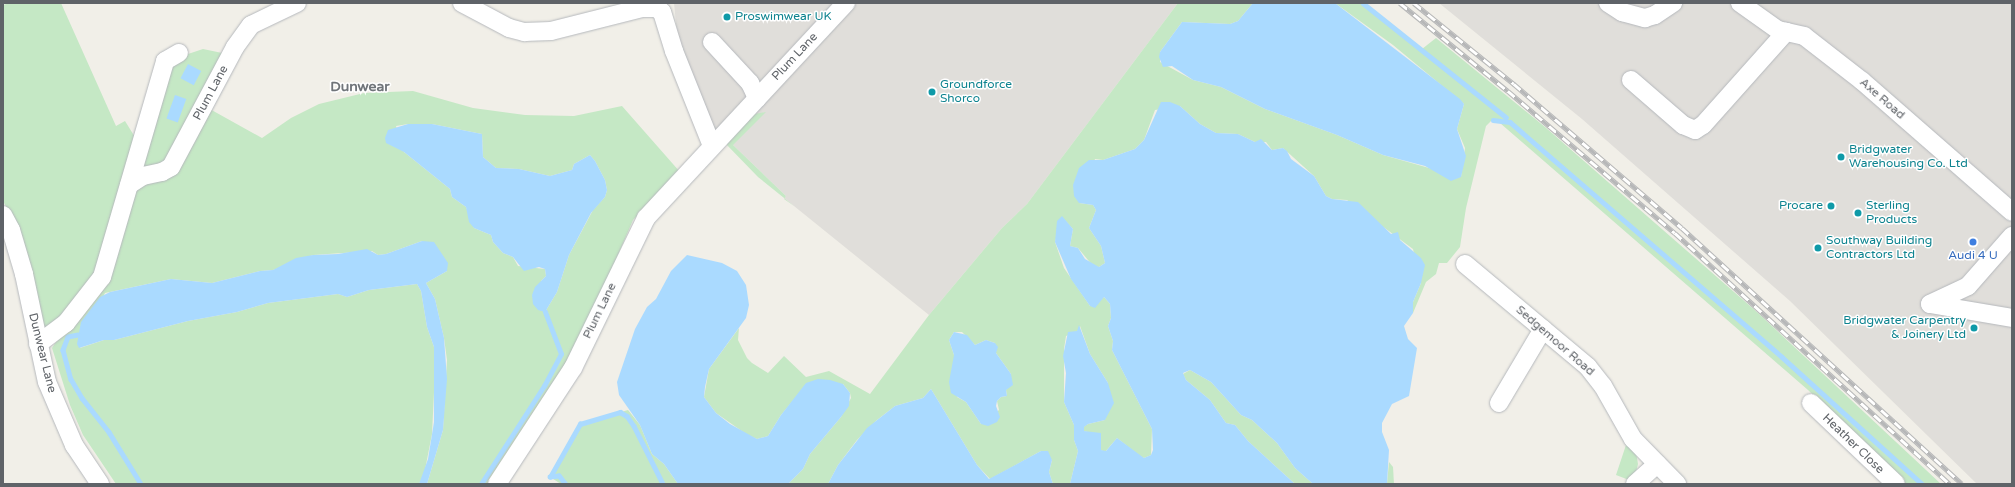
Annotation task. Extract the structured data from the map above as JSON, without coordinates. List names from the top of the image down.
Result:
{
  "streets": {
    "street": [
      "Plum Lane",
      "Axe Road",
      "Sedgemoor Road",
      "Dunwear Lane",
      "Heather Close"
    ]
  },
  "districts": ["Dunwear"],
  "places": [
    "Proswimwear UK",
    "Groundforce Shorco",
    "Bridgwater Warehousing Co. Ltd",
    "Procare",
    "Sterling Products",
    "Audi 4 U",
    "Southway Building Contractors Ltd",
    "Bridgwater Carpentry & Joinery Ltd"
  ]
}
